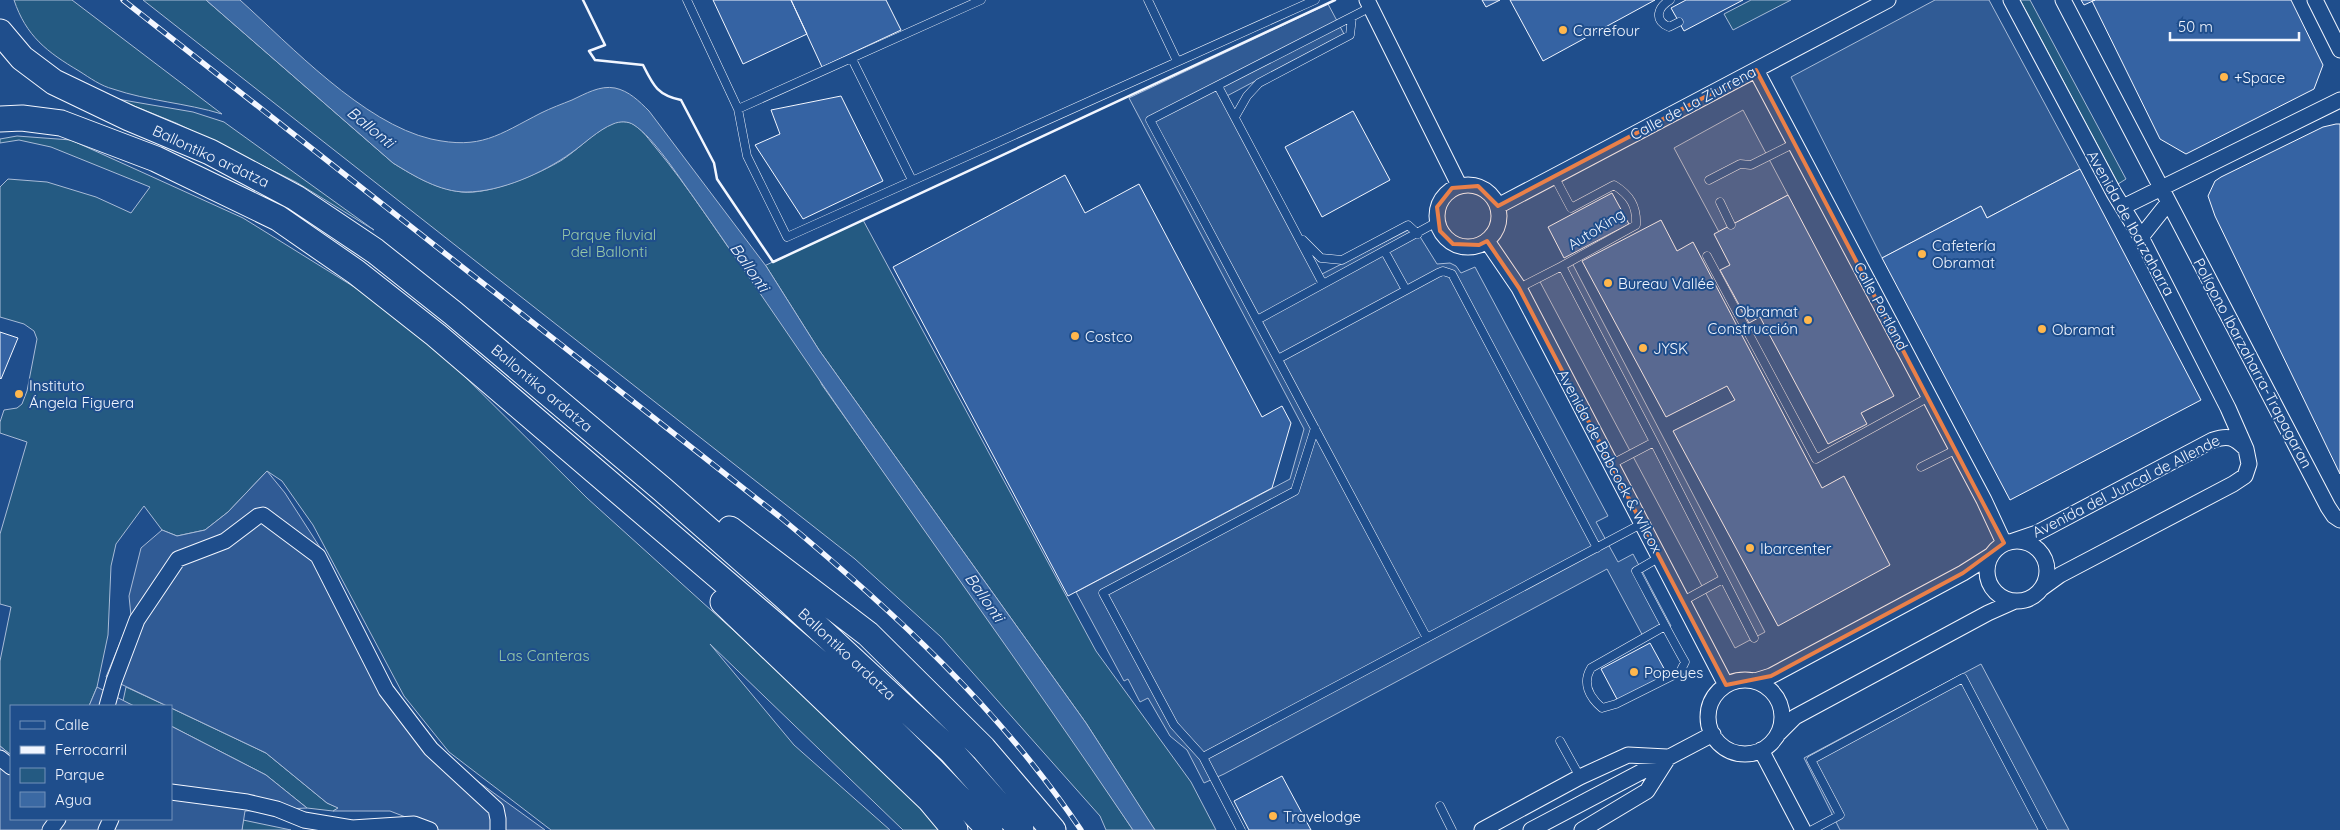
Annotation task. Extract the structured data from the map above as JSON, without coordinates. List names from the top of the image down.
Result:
{
  "streets": {
    "main road": ["Ballontiko ardatza"],
    "street": [
      "Calle de La Ziurrena",
      "Avenida de Ibarzaharra",
      "Calle Portland",
      "Polígono Ibarzaharra-Trapagaran",
      "Avenida de Babcock & Wilcox",
      "Avenida del Juncal de Allende"
    ],
    "lane": ["AutoKing"]
  },
  "crossings": [
    ["Calle de La Ziurrena", "AutoKing"],
    ["Calle de La Ziurrena", "Calle Portland"],
    ["Calle de La Ziurrena", "Avenida de Babcock & Wilcox"],
    ["Avenida de Ibarzaharra", "Avenida del Juncal de Allende"],
    ["Calle Portland", "Avenida del Juncal de Allende"]
  ],
  "water": ["Ballonti"],
  "parks": ["Parque fluvial del Ballonti", "Las Canteras"],
  "places": [
    "Carrefour",
    "+Space",
    "Cafetería Obramat",
    "Bureau Vallée",
    "Obramat Construcción",
    "Obramat",
    "Costco",
    "JYSK",
    "Instituto Ángela Figuera",
    "Ibarcenter",
    "Popeyes",
    "Travelodge"
  ],
  "legend": [
    "Calle",
    "Ferrocarril",
    "Parque",
    "Agua"
  ],
  "scale_bar": "50 m"
}
